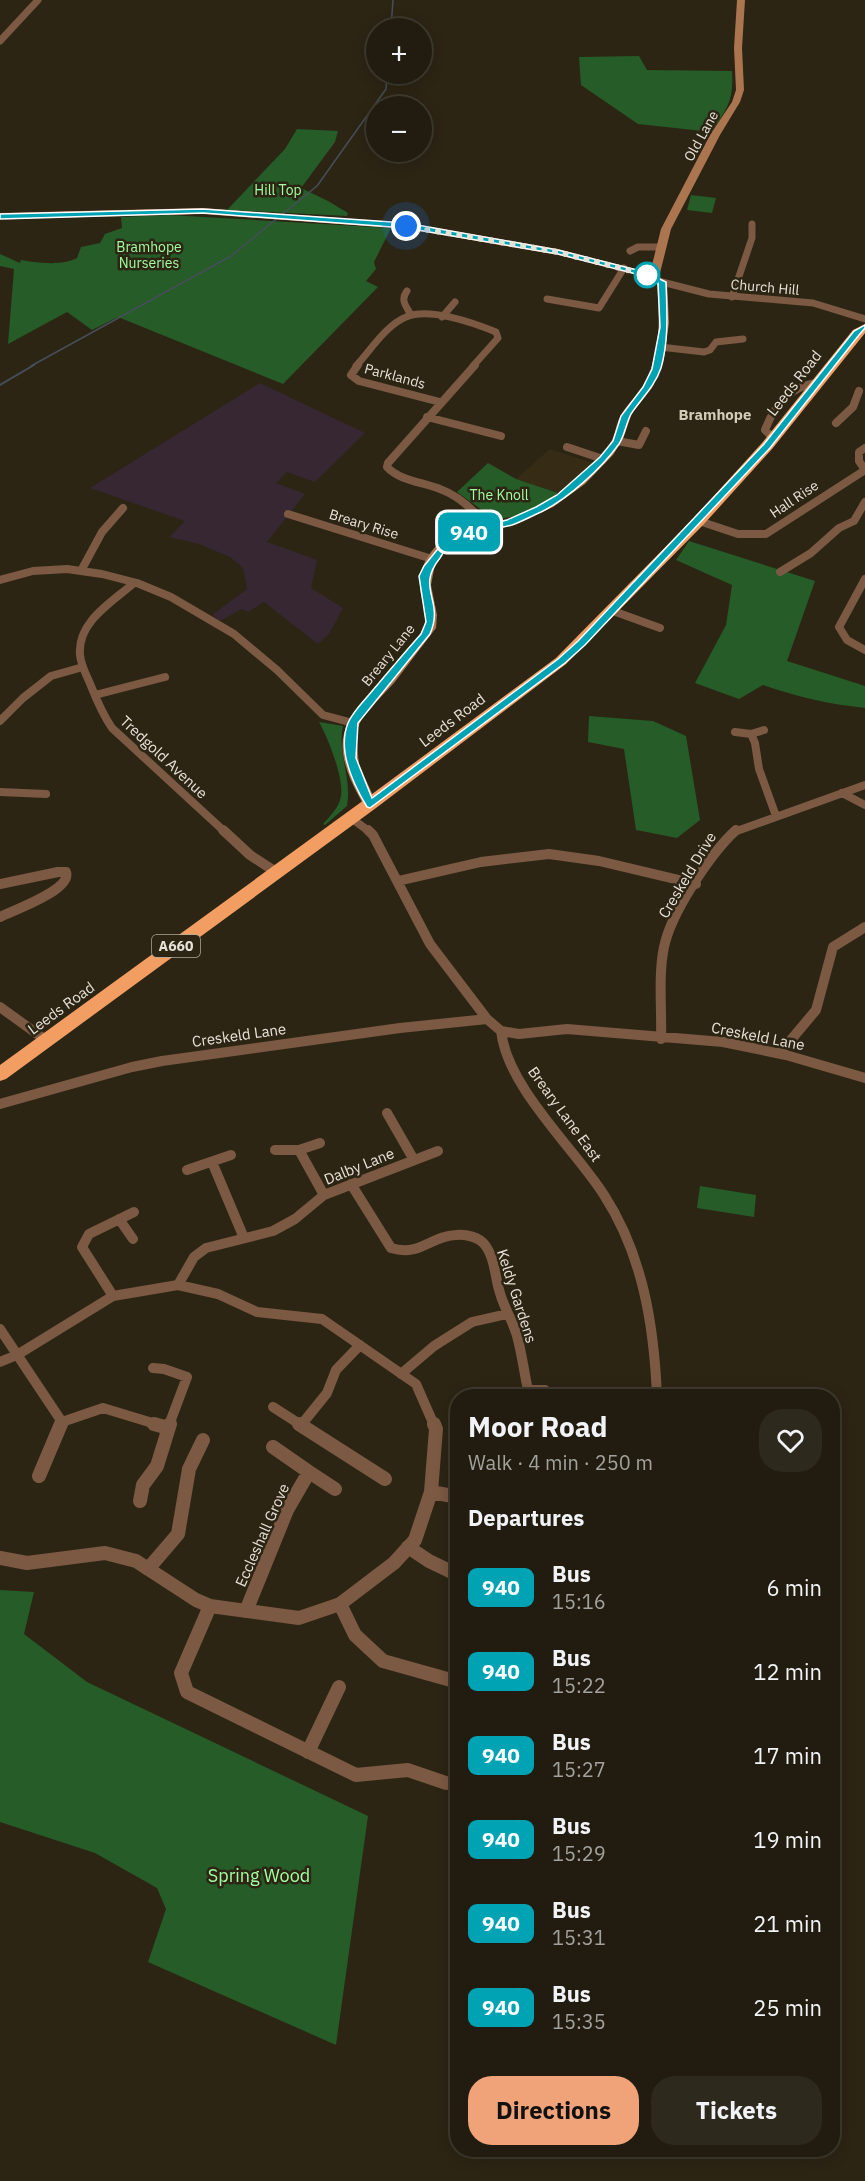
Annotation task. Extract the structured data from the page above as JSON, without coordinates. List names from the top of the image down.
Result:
{
  "streets": {
    "highway": ["Leeds Road", "A660"],
    "street": [
      "Old Lane",
      "Church Hill",
      "Parklands",
      "Hall Rise",
      "Breary Rise",
      "Breary Lane",
      "Tredgold Avenue",
      "Creskeld Drive",
      "Creskeld Lane",
      "Breary Lane East",
      "Dalby Lane",
      "Keldy Gardens",
      "Eccleshall Grove"
    ]
  },
  "crossings": [
    ["Old Lane", "Church Hill"],
    ["Leeds Road", "Hall Rise"],
    ["Leeds Road", "Tredgold Avenue"],
    ["Breary Rise", "Breary Lane"],
    ["Creskeld Drive", "Creskeld Lane"],
    ["Creskeld Lane", "Breary Lane East"],
    ["Dalby Lane", "Keldy Gardens"]
  ],
  "districts": ["Bramhope"],
  "parks": [
    "Hill Top",
    "Bramhope Nurseries",
    "The Knoll",
    "Spring Wood"
  ],
  "lines": ["bus line 940"],
  "page": {
    "on_map": "940",
    "map_buttons": ["+", "−"],
    "heading": [
      ["Moor Road", "Walk · 4 min · 250 m"],
      "Departures"
    ],
    "list": [
      {
        "mark": "940",
        "name": "Bus",
        "note": "15:16",
        "value": "6 min"
      },
      {
        "mark": "940",
        "name": "Bus",
        "note": "15:22",
        "value": "12 min"
      },
      {
        "mark": "940",
        "name": "Bus",
        "note": "15:27",
        "value": "17 min"
      },
      {
        "mark": "940",
        "name": "Bus",
        "note": "15:29",
        "value": "19 min"
      },
      {
        "mark": "940",
        "name": "Bus",
        "note": "15:31",
        "value": "21 min"
      },
      {
        "mark": "940",
        "name": "Bus",
        "note": "15:35",
        "value": "25 min"
      }
    ],
    "buttons": ["Directions", "Tickets"]
  }
}
